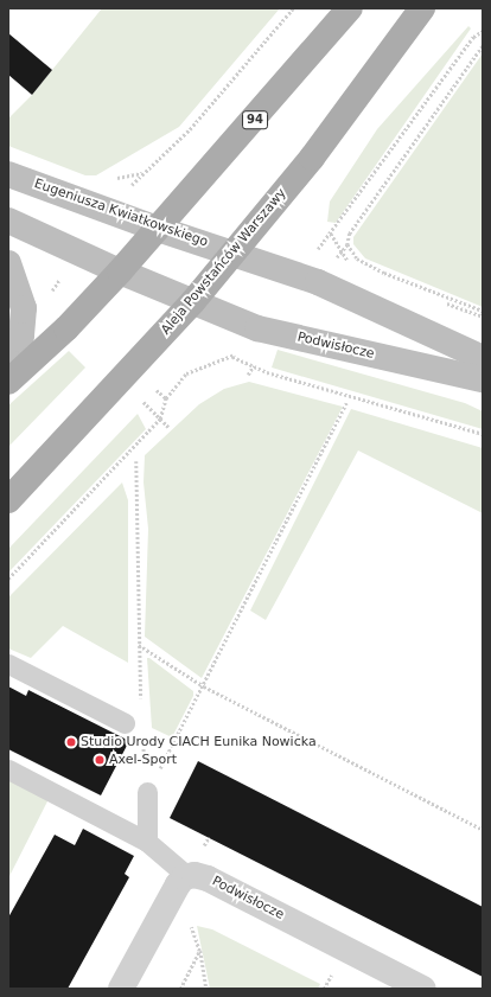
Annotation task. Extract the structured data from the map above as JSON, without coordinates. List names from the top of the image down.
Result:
{
  "streets": {
    "main road": ["94", "Aleja Powstańców Warszawy"],
    "street": ["Eugeniusza Kwiatkowskiego", "Podwisłocze"]
  },
  "crossings": [
    ["94", "Eugeniusza Kwiatkowskiego"],
    ["94", "Podwisłocze"],
    ["Eugeniusza Kwiatkowskiego", "Aleja Powstańców Warszawy"],
    ["Aleja Powstańców Warszawy", "Podwisłocze"]
  ],
  "places": ["Studio Urody CIACH Eunika Nowicka", "Axel-Sport"]
}
